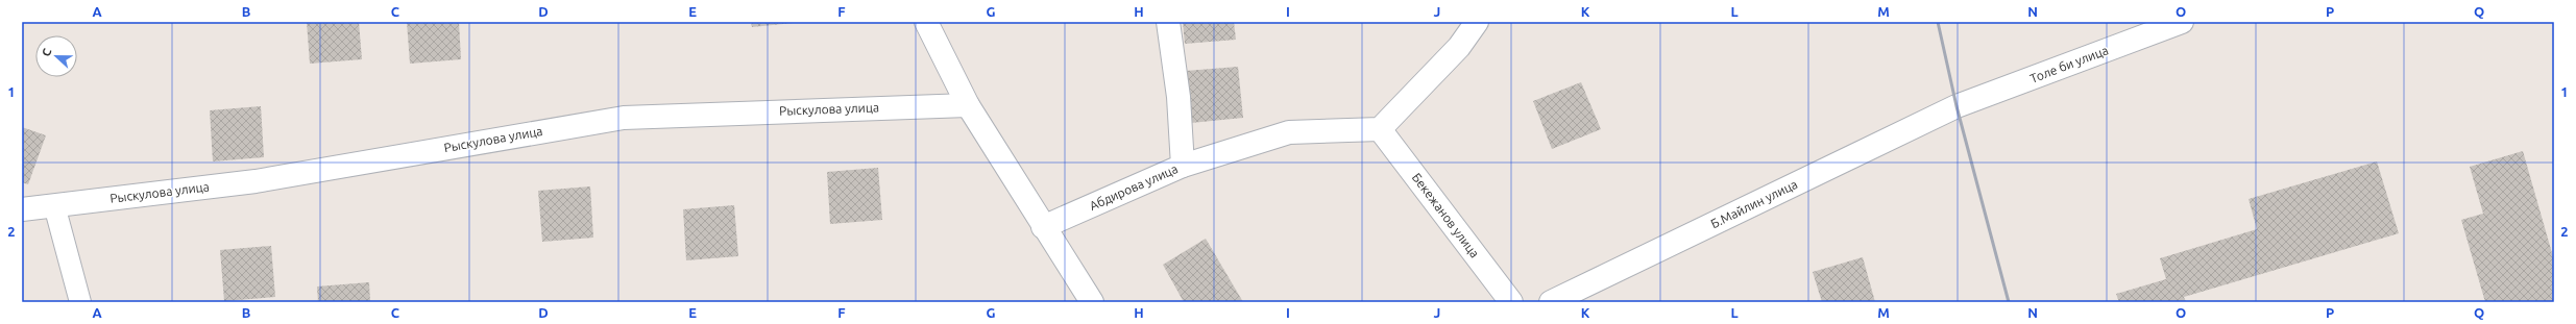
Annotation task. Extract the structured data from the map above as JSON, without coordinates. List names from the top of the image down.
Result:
{
  "streets": {
    "street": [
      "Толе би улица",
      "Рыскулова улица",
      "Абдирова улица",
      "Б.Майлин улица",
      "Бекежанов улица"
    ]
  },
  "crossings": [
    ["Толе би улица", "Б.Майлин улица"]
  ],
  "north": "left",
  "grid": {
    "columns": [
      "A",
      "B",
      "C",
      "D",
      "E",
      "F",
      "G",
      "H",
      "I",
      "J",
      "K",
      "L",
      "M",
      "N",
      "O",
      "P",
      "Q"
    ],
    "rows": ["1", "2"]
  }
}
